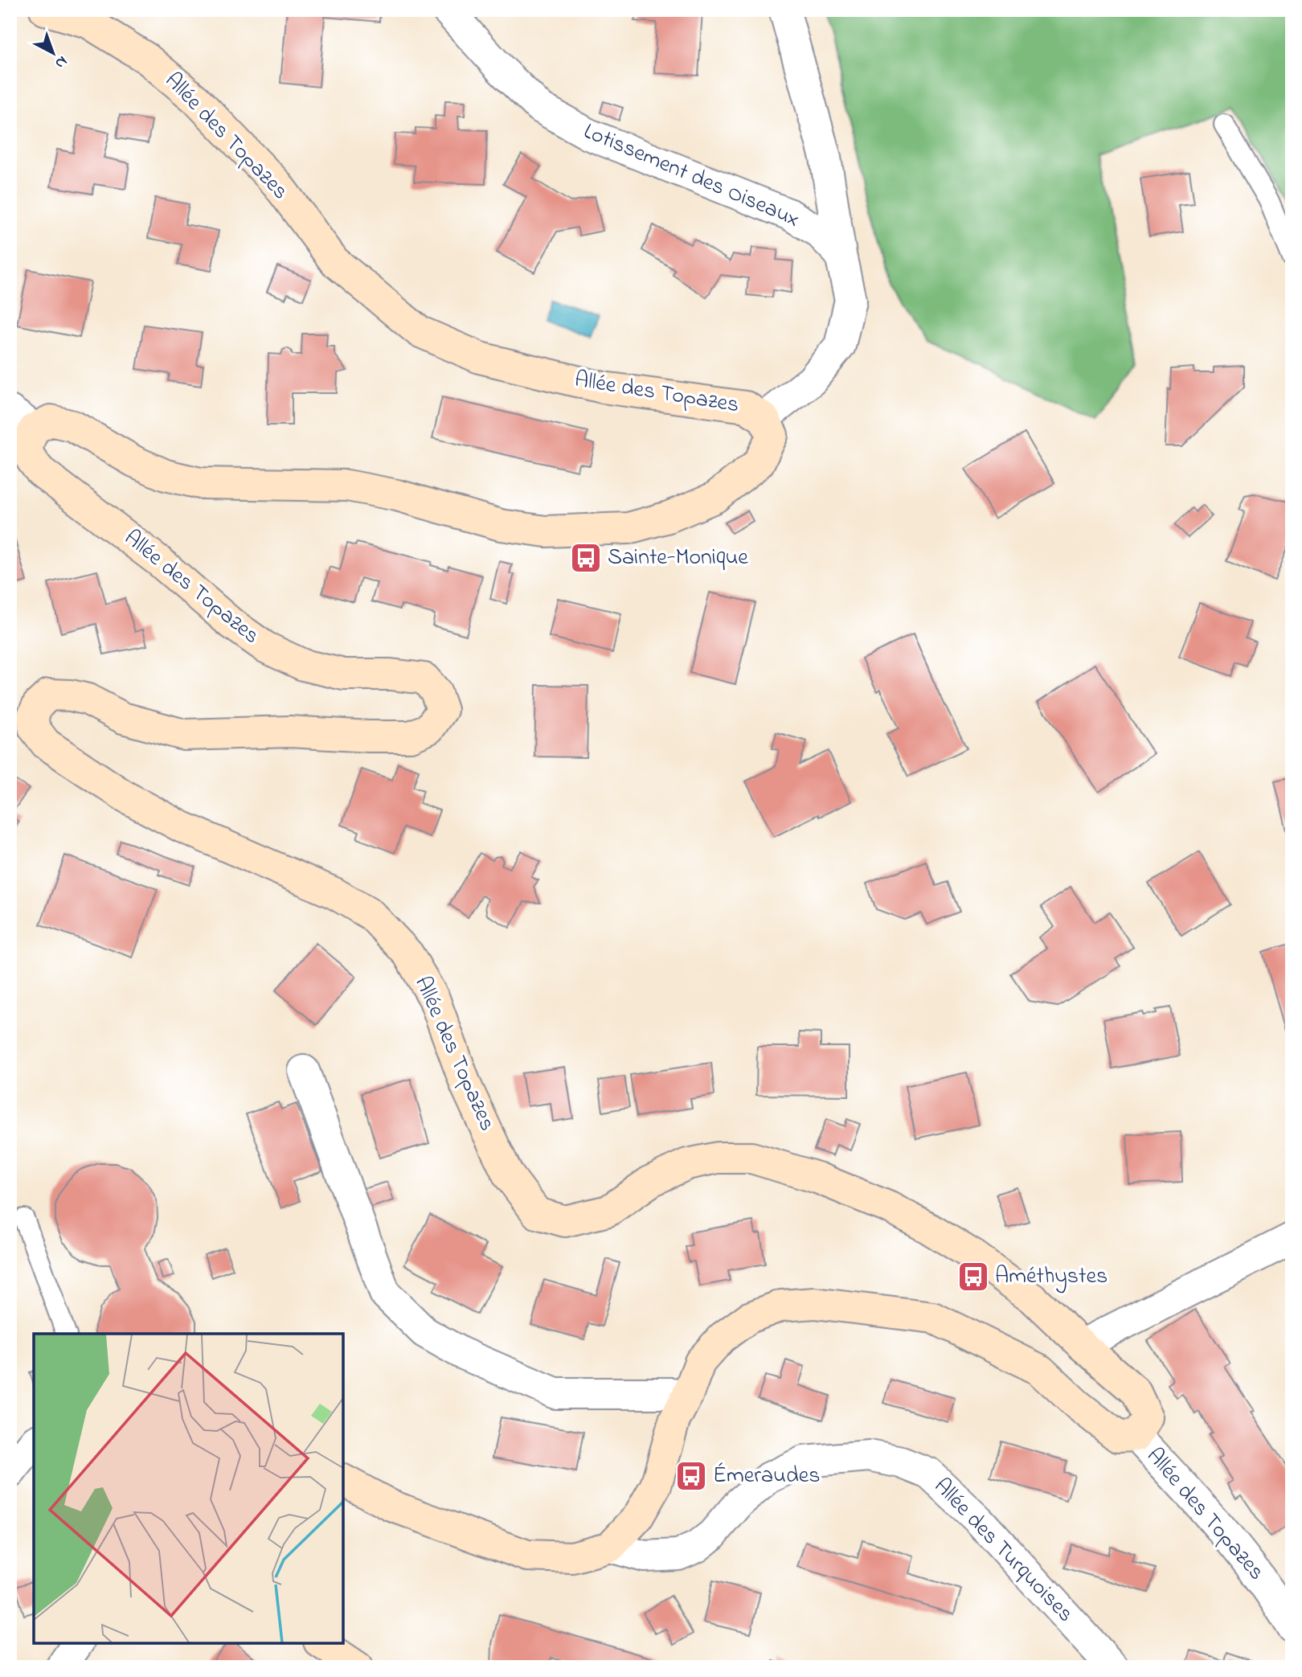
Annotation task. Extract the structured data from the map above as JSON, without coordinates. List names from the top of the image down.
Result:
{
  "streets": {
    "main road": ["Allée des Topazes"],
    "street": ["Lotissement des Oiseaux", "Allée des Turquoises"]
  },
  "crossings": [
    ["Allée des Topazes", "Allée des Turquoises"]
  ],
  "places": {
    "bus stop": ["Sainte-Monique", "Améthystes", "Émeraudes"]
  },
  "north": "bottom right"
}
